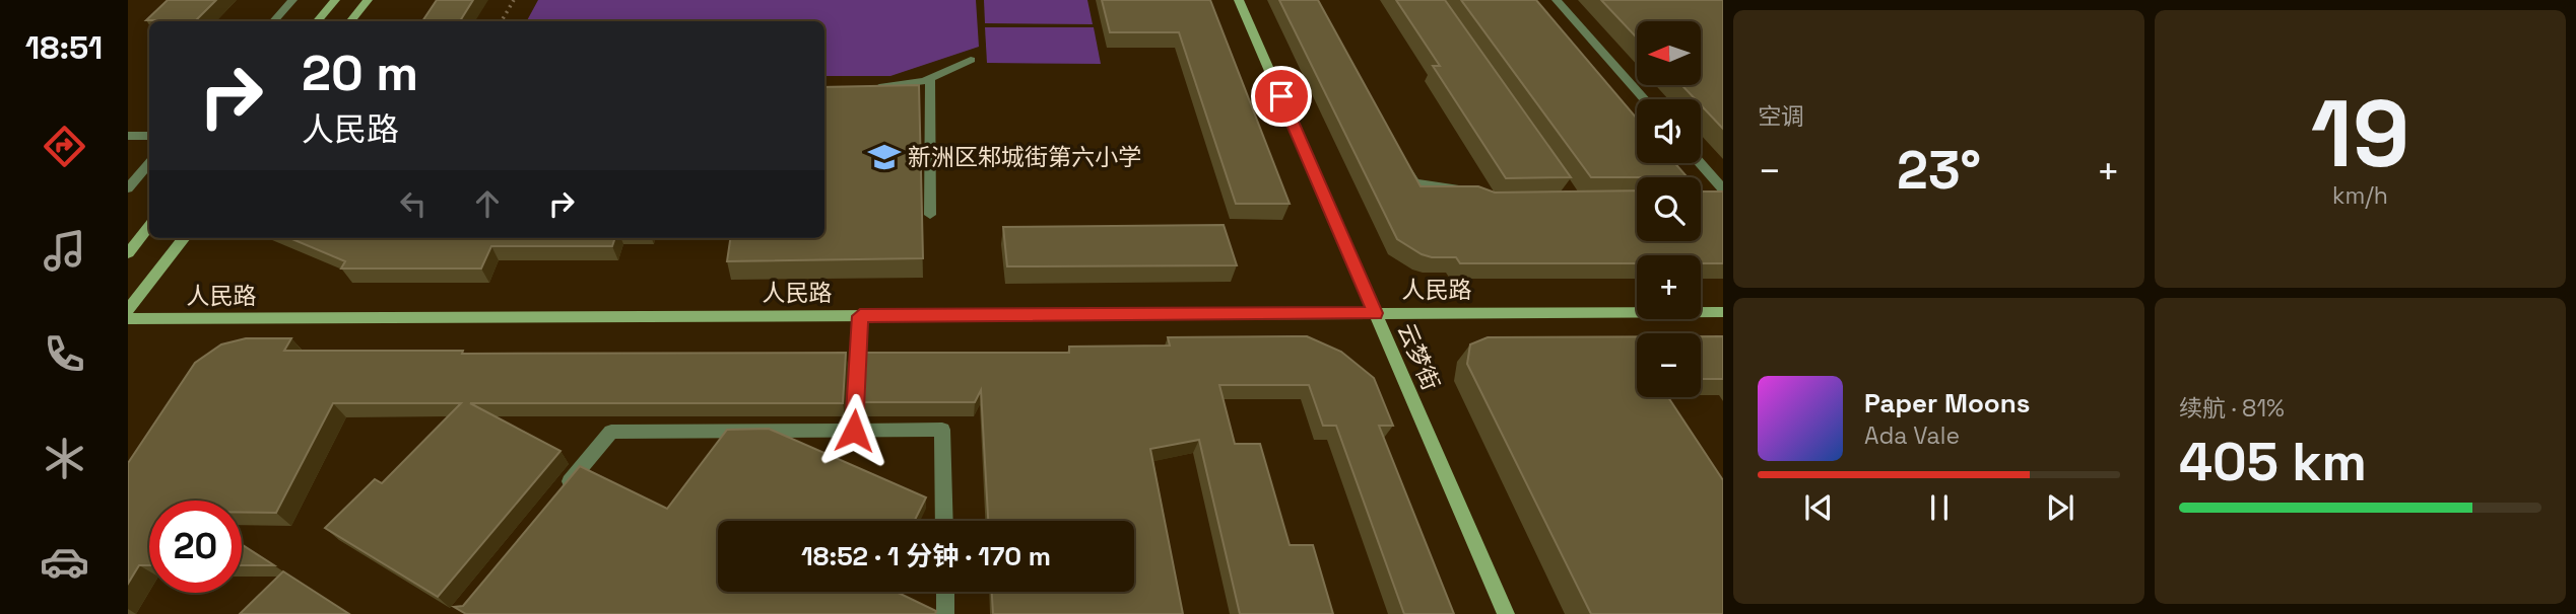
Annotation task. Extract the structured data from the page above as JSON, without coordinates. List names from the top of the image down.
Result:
{
  "streets": {
    "street": ["人民路", "云梦街"]
  },
  "crossings": [
    ["人民路", "云梦街"]
  ],
  "places": {
    "school or university": ["新洲区邾城街第六小学"]
  },
  "north": "left",
  "page": {
    "tabs": "18:51",
    "tile": [
      "空调",
      ["19", "km/h"],
      ["续航 · 81%", "405 km"]
    ],
    "map_buttons": ["+", "−"],
    "turn": ["20 m", "人民路"],
    "heat": ["−", "23°", "+"],
    "song": ["Paper Moons", "Ada Vale"],
    "limit": "20",
    "trip": "18:52 · 1 分钟 · 170 m"
  }
}
